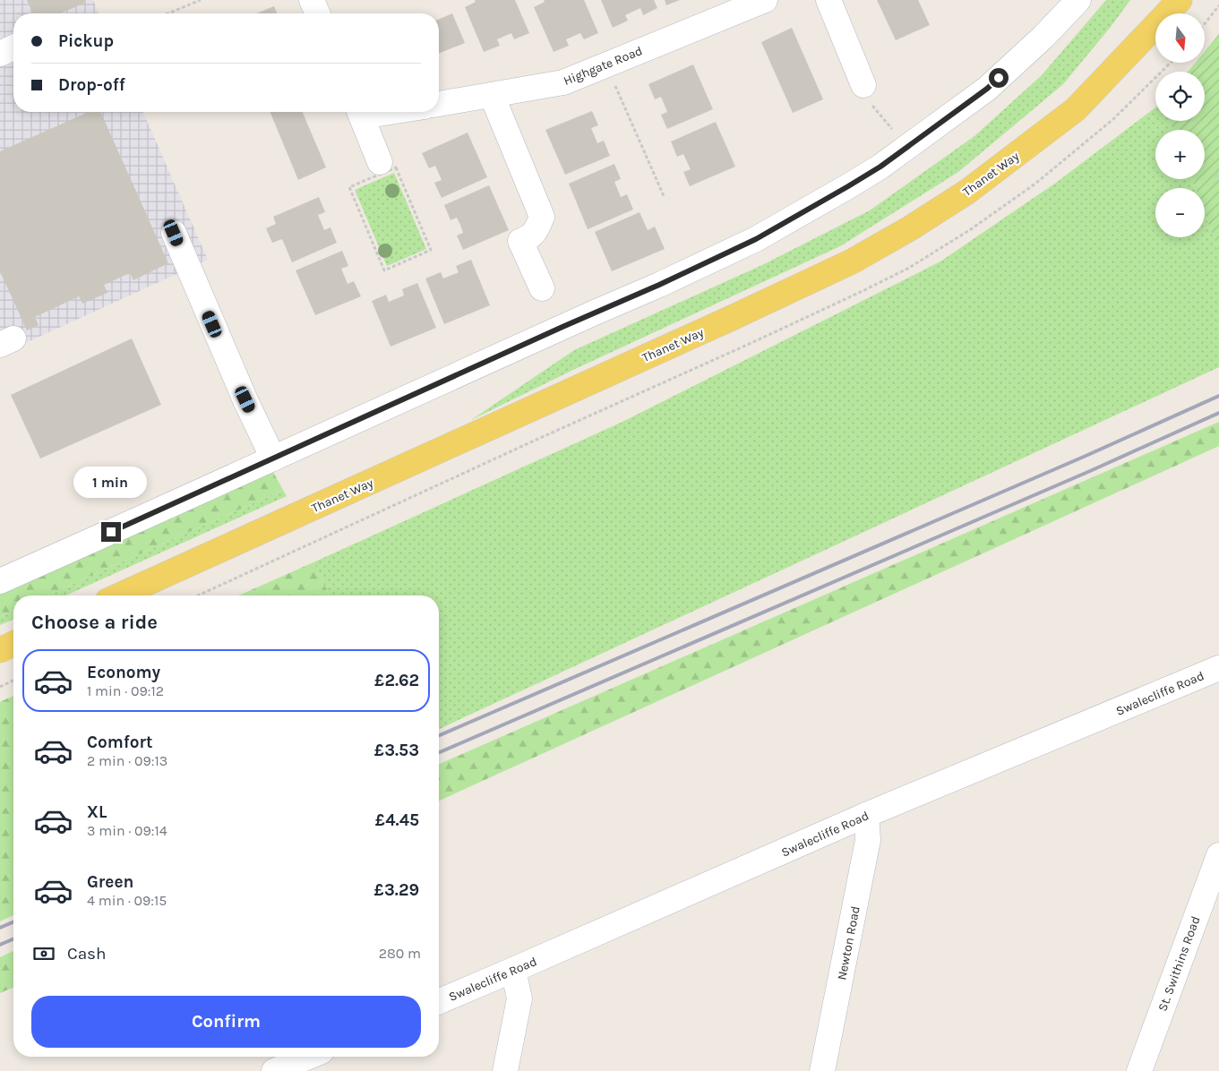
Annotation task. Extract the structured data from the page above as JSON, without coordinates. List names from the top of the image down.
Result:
{
  "streets": {
    "main road": ["Thanet Way"],
    "street": [
      "Highgate Road",
      "Swalecliffe Road",
      "Newton Road",
      "St. Swithins Road"
    ]
  },
  "crossings": [
    ["Swalecliffe Road", "Newton Road"]
  ],
  "north": "bottom",
  "page": {
    "map_buttons": ["+", "−"],
    "banner": ["Pickup", "Drop-off"],
    "bubble": "1 min",
    "heading": "Choose a ride",
    "list": [
      {
        "name": "Economy",
        "note": "1 min · 09:12",
        "value": "£2.62"
      },
      {
        "name": "Comfort",
        "note": "2 min · 09:13",
        "value": "£3.53"
      },
      {
        "name": "XL",
        "note": "3 min · 09:14",
        "value": "£4.45"
      },
      {
        "name": "Green",
        "note": "4 min · 09:15",
        "value": "£3.29"
      }
    ],
    "pay": ["Cash", "280 m"],
    "buttons": "Confirm"
  }
}
